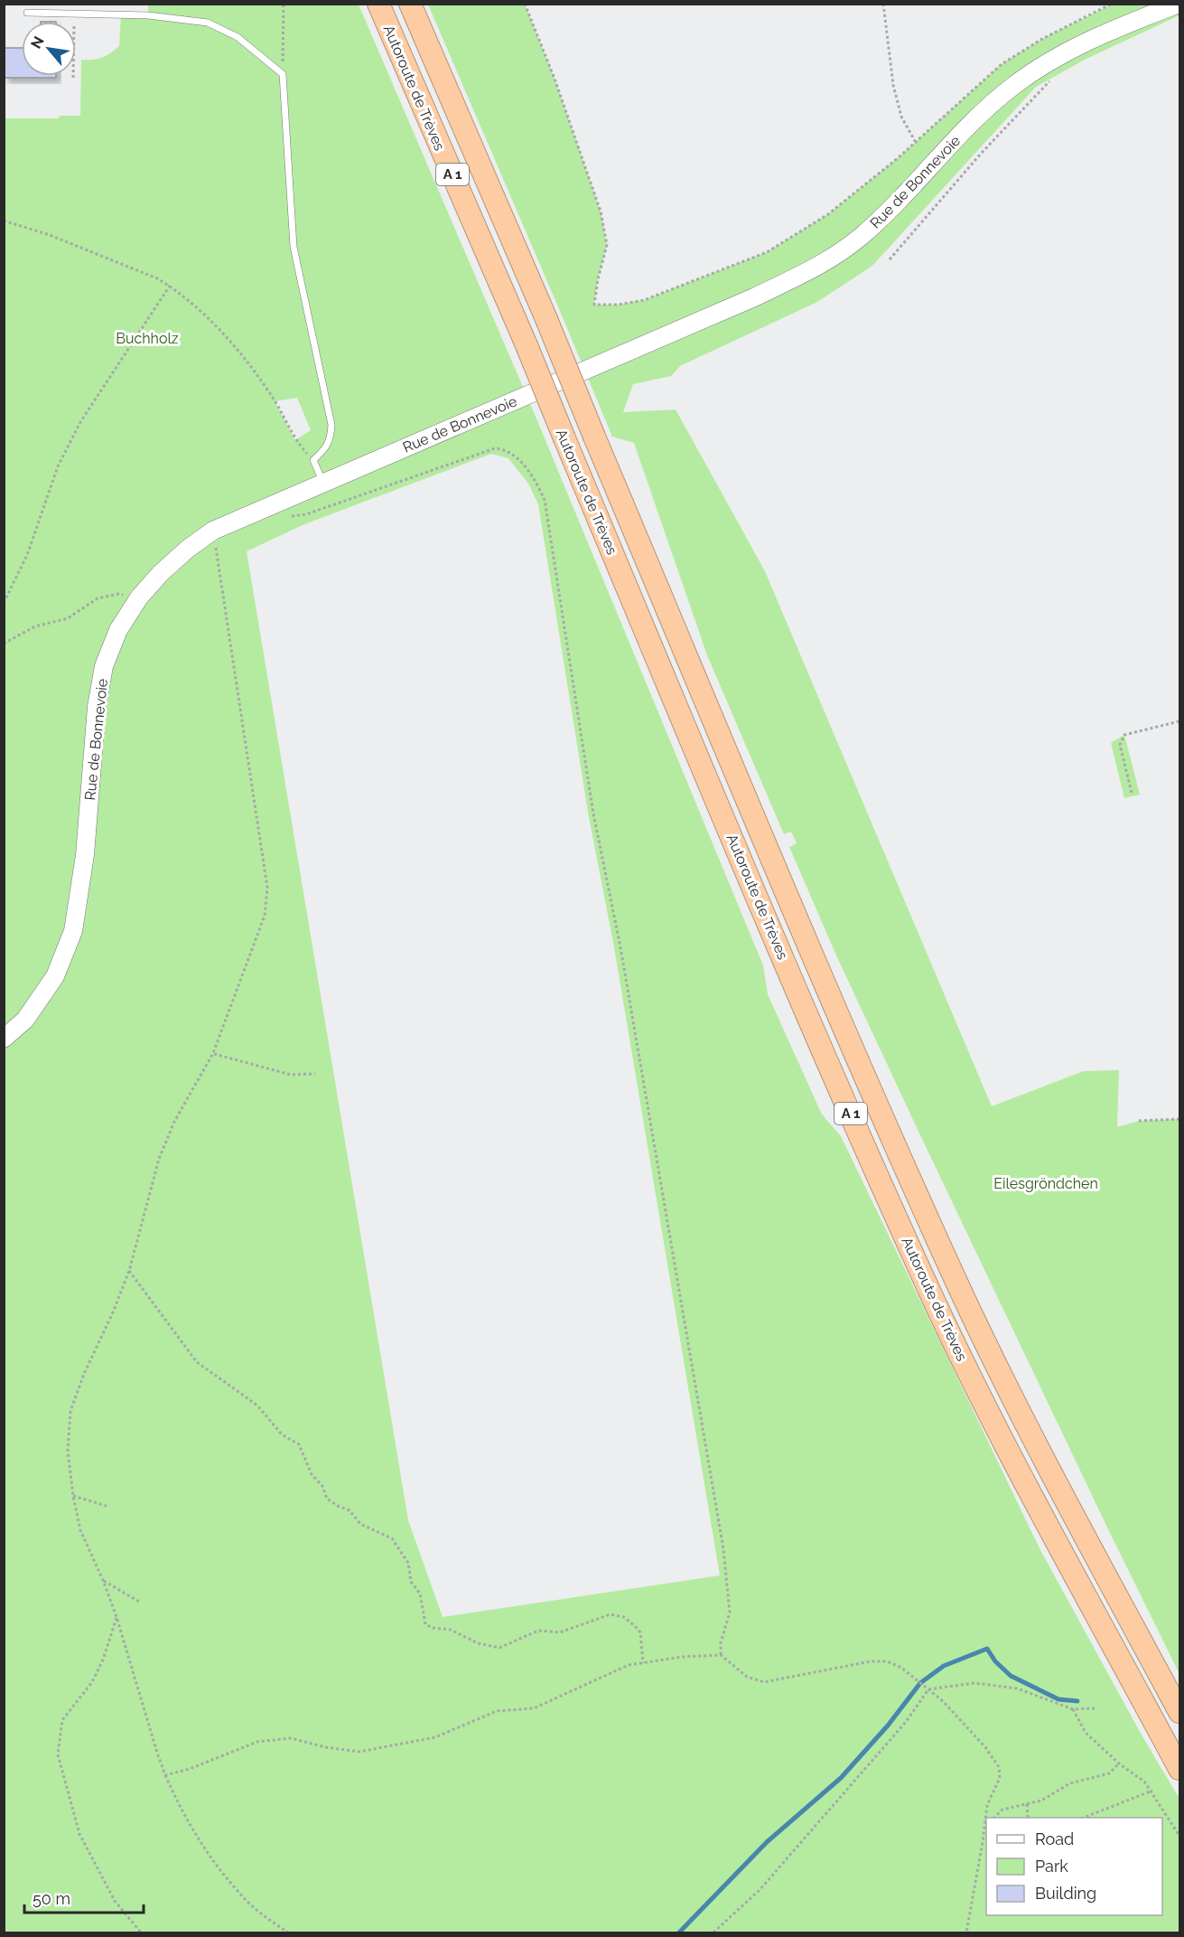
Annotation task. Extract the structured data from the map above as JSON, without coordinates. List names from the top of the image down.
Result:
{
  "streets": {
    "highway": ["Autoroute de Trèves", "A 1"],
    "main road": ["Rue de Bonnevoie"]
  },
  "parks": ["Buchholz", "Eilesgröndchen"],
  "legend": ["Road", "Park", "Building"],
  "scale_bar": "50 m",
  "north": "top left"
}
